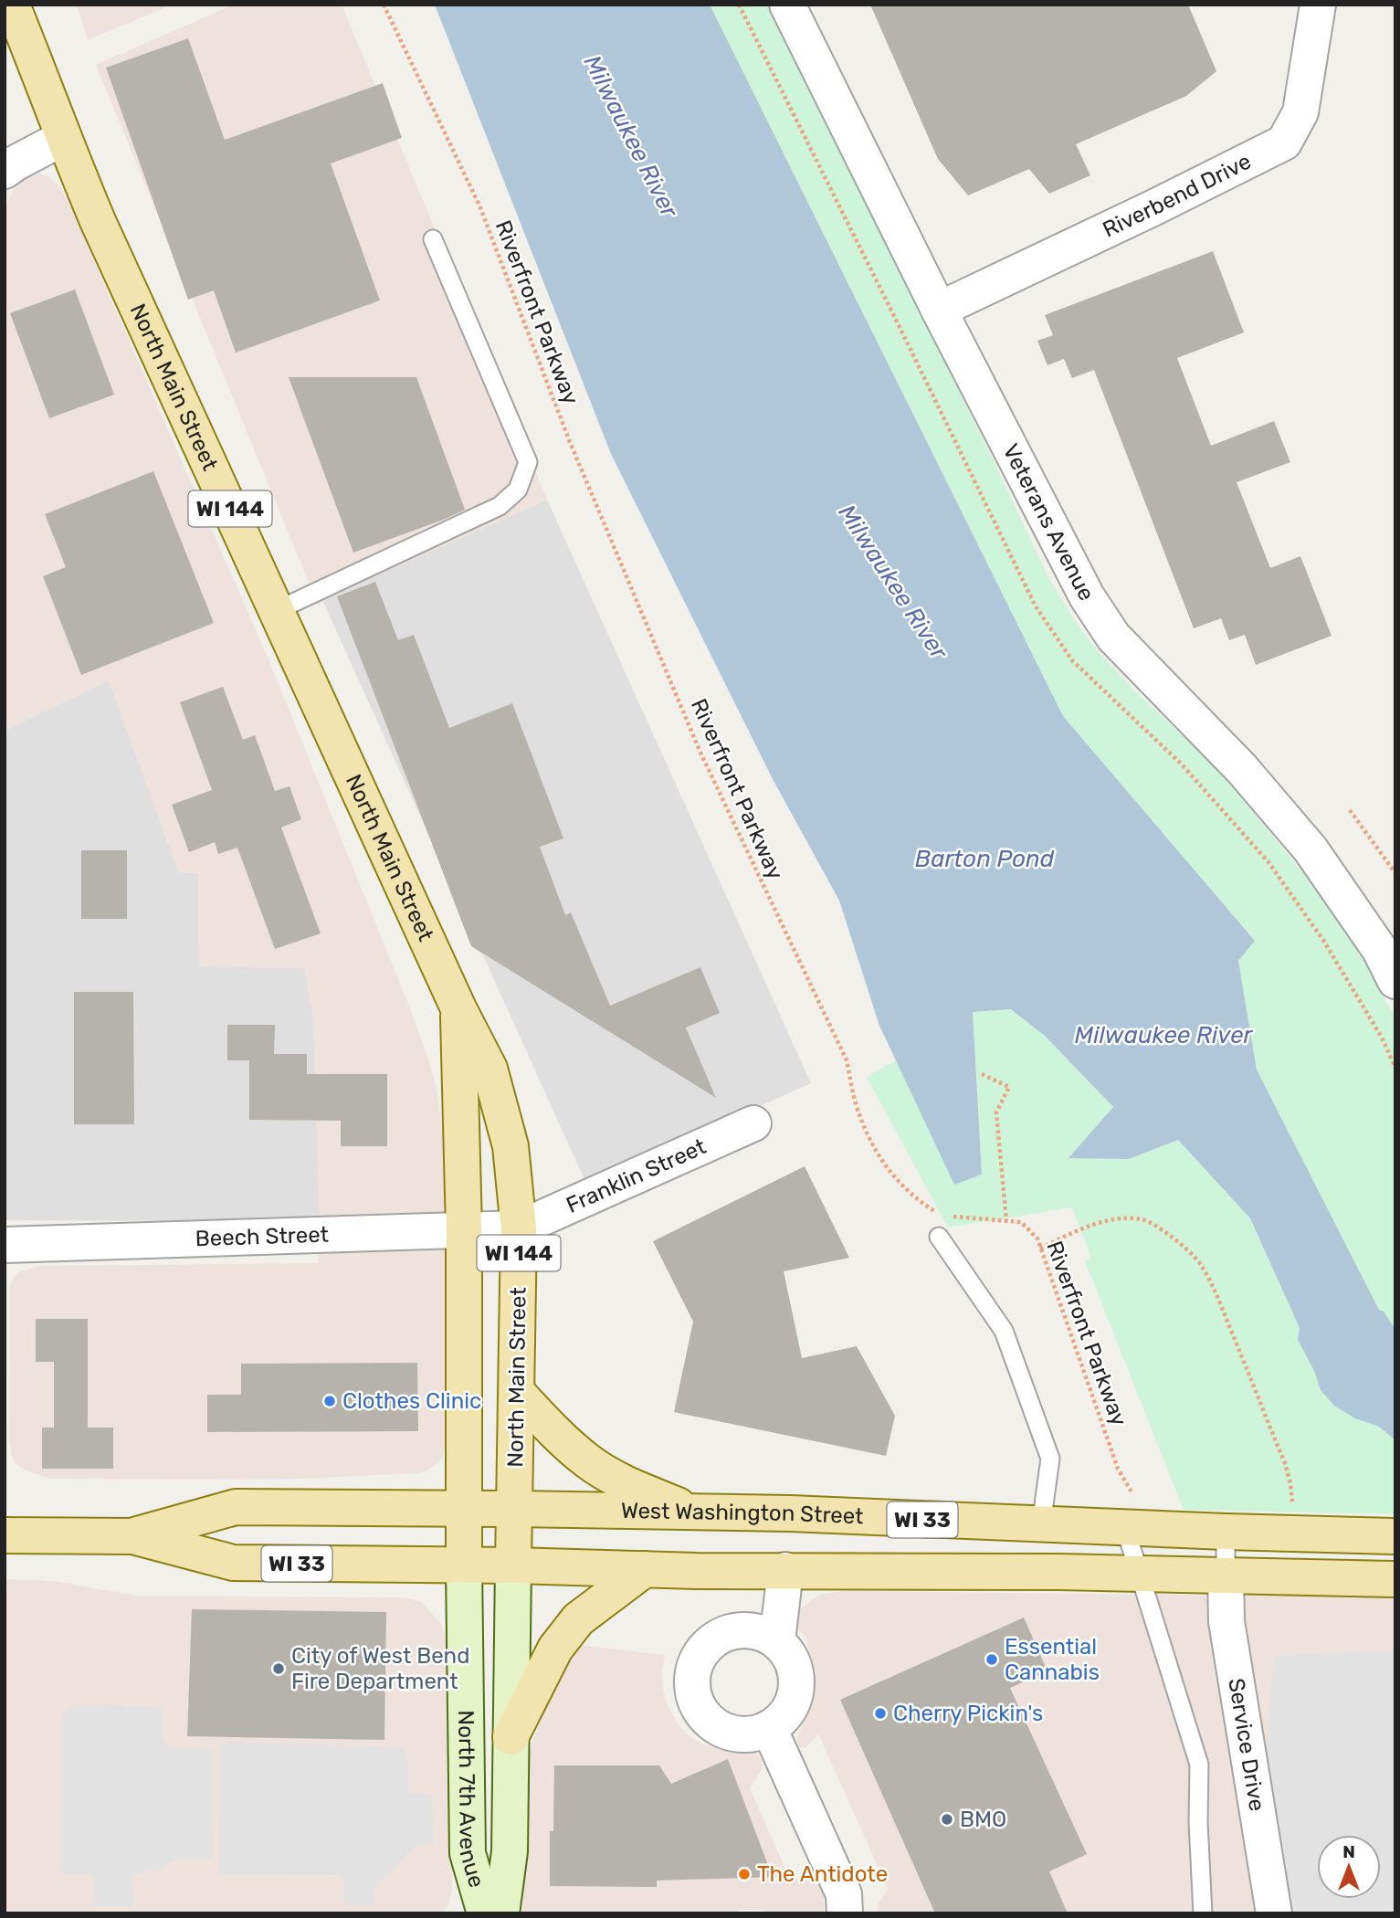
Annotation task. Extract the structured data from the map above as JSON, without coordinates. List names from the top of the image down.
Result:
{
  "streets": {
    "main road": [
      "North Main Street",
      "WI 144",
      "West Washington Street",
      "WI 33",
      "North 7th Avenue"
    ],
    "street": [
      "Riverbend Drive",
      "Veterans Avenue",
      "Franklin Street",
      "Beech Street",
      "Service Drive"
    ],
    "path": ["Riverfront Parkway"]
  },
  "crossings": [
    ["Riverbend Drive", "Veterans Avenue"],
    ["Riverfront Parkway", "West Washington Street"],
    ["North Main Street", "Franklin Street"],
    ["North Main Street", "Beech Street"],
    ["North Main Street", "West Washington Street"],
    ["North Main Street", "North 7th Avenue"],
    ["Franklin Street", "Beech Street"],
    ["West Washington Street", "Service Drive"],
    ["West Washington Street", "North 7th Avenue"]
  ],
  "water": ["Milwaukee River", "Barton Pond"],
  "places": [
    "Clothes Clinic",
    "Essential Cannabis",
    "City of West Bend Fire Department",
    "Cherry Pickin's",
    "BMO",
    "The Antidote"
  ],
  "north": "top"
}
